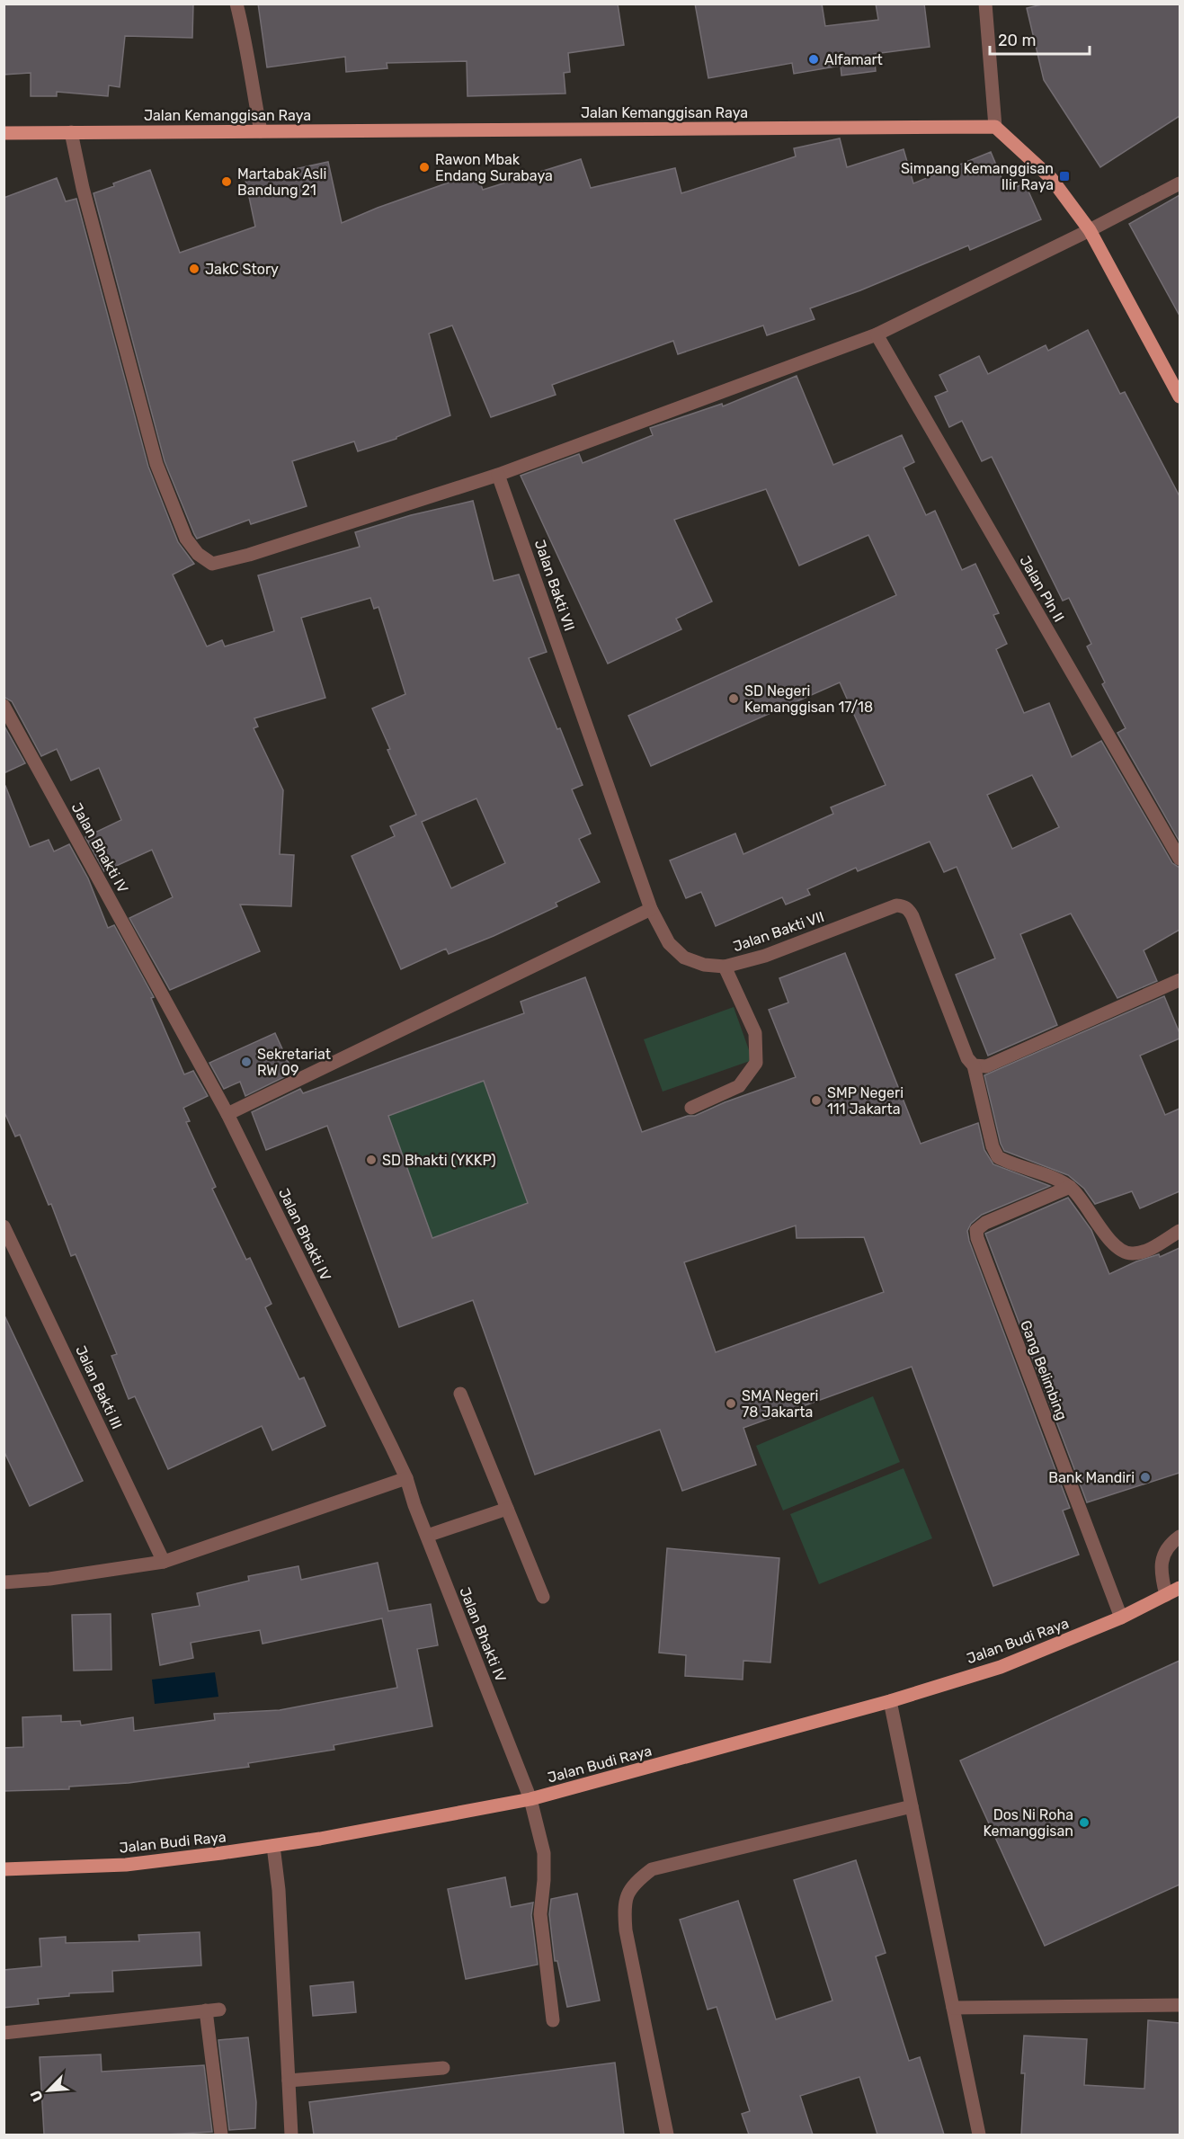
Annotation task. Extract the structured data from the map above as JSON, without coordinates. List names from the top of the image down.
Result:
{
  "streets": {
    "main road": ["Jalan Kemanggisan Raya", "Jalan Budi Raya"],
    "street": [
      "Jalan Bakti VII",
      "Jalan Pln II",
      "Jalan Bhakti IV",
      "Gang Belimbing",
      "Jalan Bakti III"
    ]
  },
  "crossings": [
    ["Jalan Bhakti IV", "Jalan Budi Raya"],
    ["Gang Belimbing", "Jalan Budi Raya"]
  ],
  "places": {
    "other": [
      "Alfamart",
      "Rawon Mbak Endang Surabaya",
      "Martabak Asli Bandung 21",
      "JakC Story",
      "SD Negeri Kemanggisan 17/18",
      "Sekretariat RW 09",
      "SMP Negeri 111 Jakarta",
      "SD Bhakti (YKKP)",
      "SMA Negeri 78 Jakarta",
      "Bank Mandiri",
      "Dos Ni Roha Kemanggisan"
    ],
    "transit": ["Simpang Kemanggisan Ilir Raya"]
  },
  "scale_bar": "20 m",
  "north": "bottom left"
}
